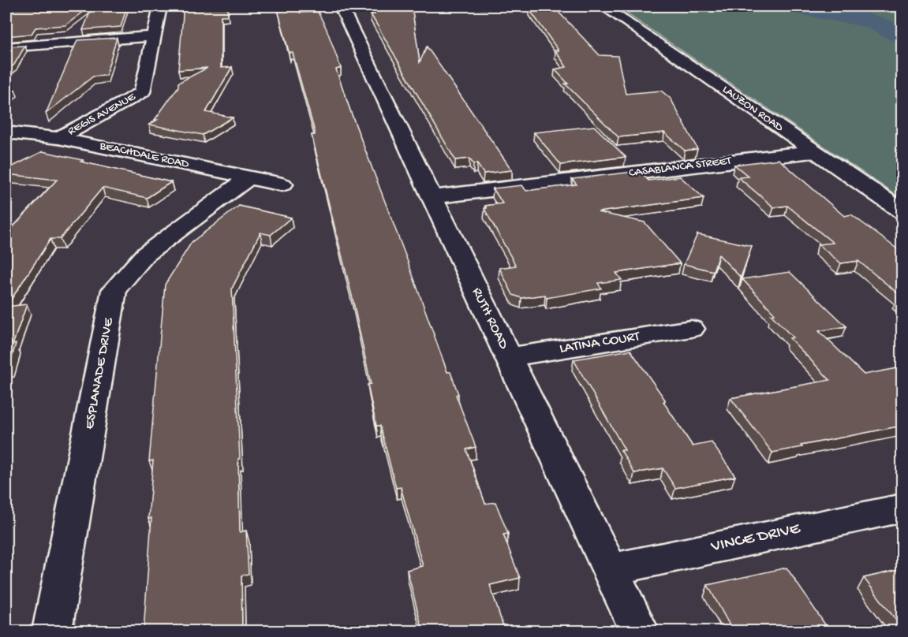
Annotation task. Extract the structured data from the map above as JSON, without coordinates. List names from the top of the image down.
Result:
{
  "streets": {
    "street": [
      "LAUZON ROAD",
      "REGIS AVENUE",
      "BEACHDALE ROAD",
      "CASABLANCA STREET",
      "RUTH ROAD",
      "LATINA COURT",
      "ESPLANADE DRIVE",
      "VINCE DRIVE"
    ]
  },
  "crossings": [
    ["LAUZON ROAD", "CASABLANCA STREET"],
    ["REGIS AVENUE", "BEACHDALE ROAD"],
    ["BEACHDALE ROAD", "ESPLANADE DRIVE"],
    ["CASABLANCA STREET", "RUTH ROAD"],
    ["RUTH ROAD", "LATINA COURT"],
    ["RUTH ROAD", "VINCE DRIVE"]
  ]
}
